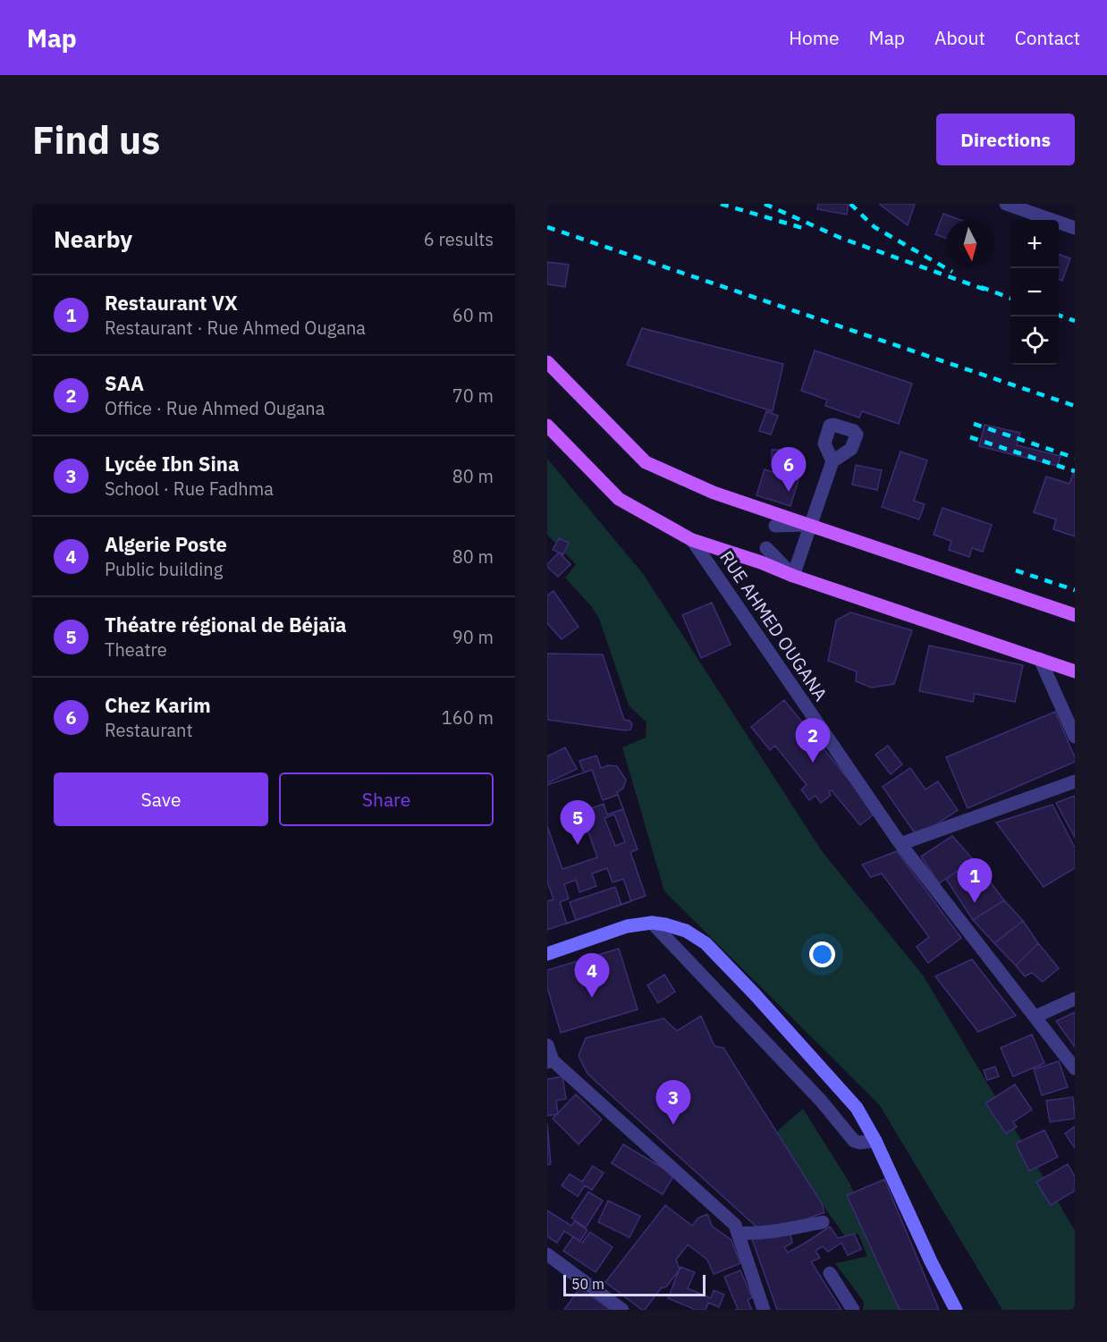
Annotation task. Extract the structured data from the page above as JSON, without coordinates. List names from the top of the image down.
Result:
{
  "streets": {
    "street": ["RUE AHMED OUGANA"]
  },
  "scale_bar": "50 m",
  "north": "bottom",
  "page": {
    "header": "Map",
    "nav": [
      "Home",
      "Map",
      "About",
      "Contact"
    ],
    "buttons": [
      "Directions",
      ["Save", "Share"]
    ],
    "title": "Find us",
    "heading": ["Nearby", "6 results"],
    "map_buttons": ["+", "−"],
    "list": [
      {
        "mark": "1",
        "name": "Restaurant VX",
        "note": "Restaurant · Rue Ahmed Ougana",
        "value": "60 m"
      },
      {
        "mark": "2",
        "name": "SAA",
        "note": "Office · Rue Ahmed Ougana",
        "value": "70 m"
      },
      {
        "mark": "3",
        "name": "Lycée Ibn Sina",
        "note": "School · Rue Fadhma",
        "value": "80 m"
      },
      {
        "mark": "4",
        "name": "Algerie Poste",
        "note": "Public building",
        "value": "80 m"
      },
      {
        "mark": "5",
        "name": "Théatre régional de Béjaïa",
        "note": "Theatre",
        "value": "90 m"
      },
      {
        "mark": "6",
        "name": "Chez Karim",
        "note": "Restaurant",
        "value": "160 m"
      }
    ],
    "pins": [
      "6",
      "2",
      "5",
      "1",
      "4",
      "3"
    ],
    "scale": "50 m"
  }
}
